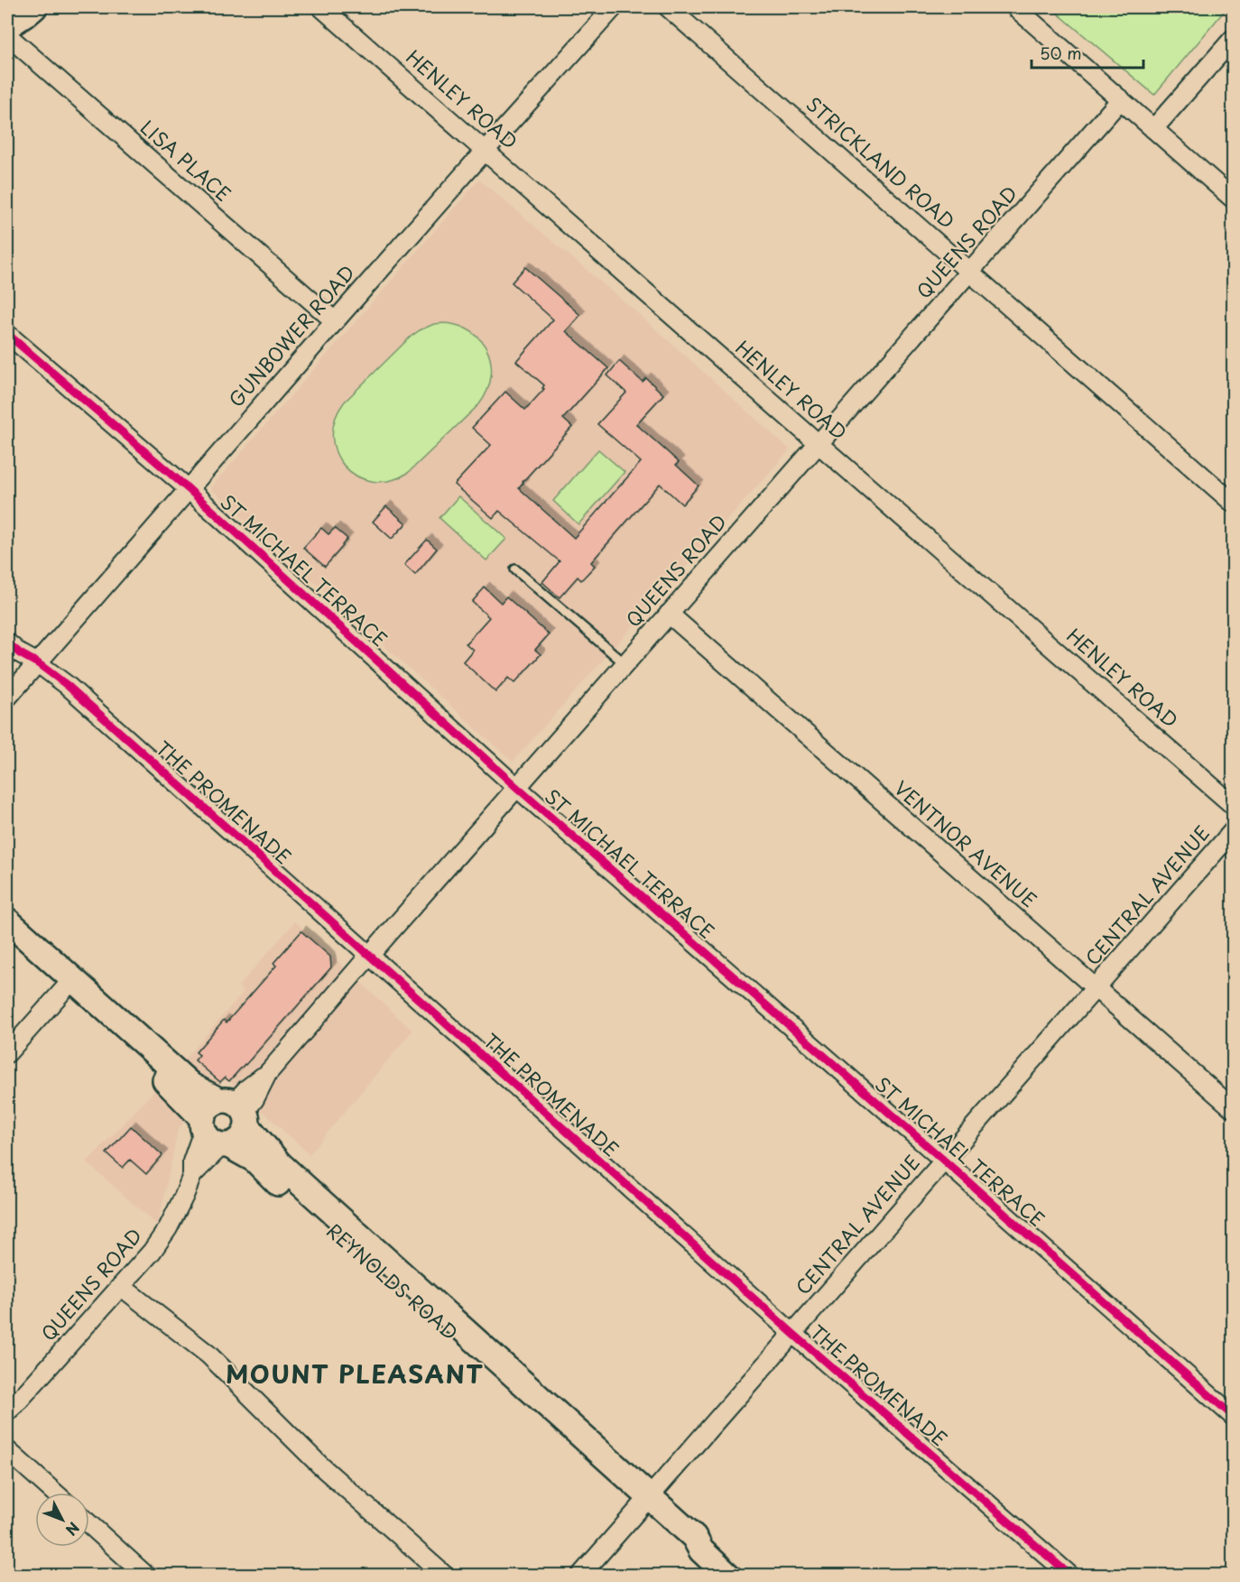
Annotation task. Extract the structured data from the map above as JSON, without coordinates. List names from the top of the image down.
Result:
{
  "streets": {
    "main road": ["REYNOLDS ROAD"],
    "street": [
      "HENLEY ROAD",
      "LISA PLACE",
      "STRICKLAND ROAD",
      "QUEENS ROAD",
      "GUNBOWER ROAD",
      "ST MICHAEL TERRACE",
      "THE PROMENADE",
      "VENTNOR AVENUE",
      "CENTRAL AVENUE"
    ]
  },
  "crossings": [
    ["HENLEY ROAD", "QUEENS ROAD"],
    ["HENLEY ROAD", "GUNBOWER ROAD"],
    ["LISA PLACE", "GUNBOWER ROAD"],
    ["STRICKLAND ROAD", "QUEENS ROAD"],
    ["QUEENS ROAD", "ST MICHAEL TERRACE"],
    ["QUEENS ROAD", "THE PROMENADE"],
    ["QUEENS ROAD", "VENTNOR AVENUE"],
    ["QUEENS ROAD", "REYNOLDS ROAD"],
    ["GUNBOWER ROAD", "ST MICHAEL TERRACE"],
    ["GUNBOWER ROAD", "THE PROMENADE"],
    ["ST MICHAEL TERRACE", "CENTRAL AVENUE"],
    ["THE PROMENADE", "CENTRAL AVENUE"],
    ["VENTNOR AVENUE", "CENTRAL AVENUE"],
    ["CENTRAL AVENUE", "REYNOLDS ROAD"]
  ],
  "districts": ["MOUNT PLEASANT"],
  "scale_bar": "50 m",
  "north": "bottom right"
}
